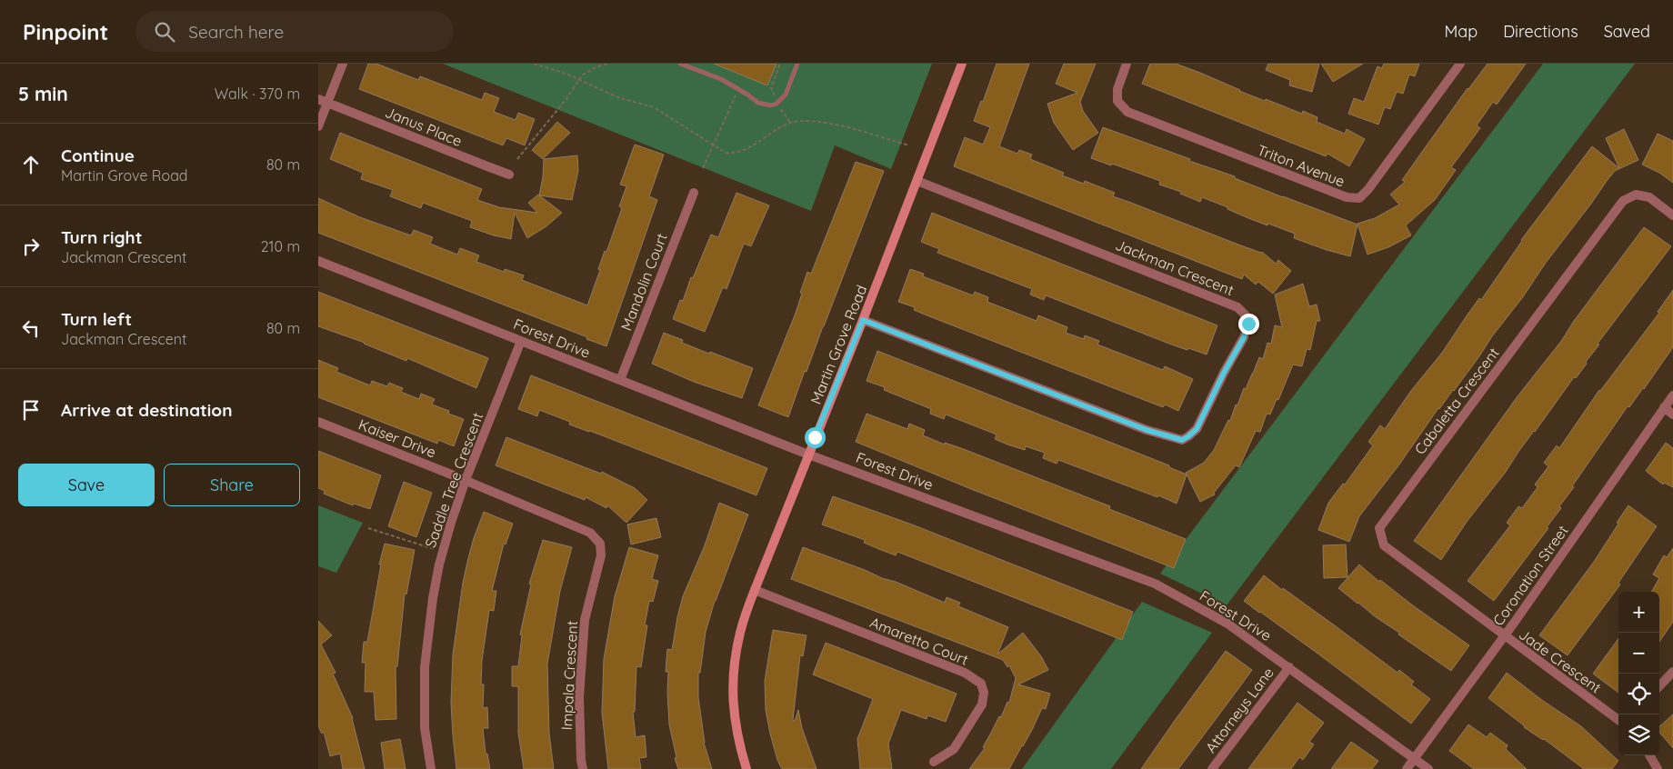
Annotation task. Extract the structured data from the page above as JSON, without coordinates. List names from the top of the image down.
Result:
{
  "streets": {
    "street": [
      "Janus Place",
      "Triton Avenue",
      "Jackman Crescent",
      "Mandolin Court",
      "Forest Drive",
      "Martin Grove Road",
      "Cabaletta Crescent",
      "Kaiser Drive",
      "Saddle Tree Crescent",
      "Coronation Street",
      "Amaretto Court",
      "Jade Crescent",
      "Impala Crescent",
      "Attorneys Lane"
    ]
  },
  "crossings": [
    ["Jackman Crescent", "Martin Grove Road"],
    ["Mandolin Court", "Forest Drive"],
    ["Forest Drive", "Martin Grove Road"],
    ["Forest Drive", "Saddle Tree Crescent"],
    ["Forest Drive", "Coronation Street"],
    ["Forest Drive", "Attorneys Lane"],
    ["Martin Grove Road", "Amaretto Court"],
    ["Cabaletta Crescent", "Coronation Street"],
    ["Cabaletta Crescent", "Jade Crescent"],
    ["Kaiser Drive", "Saddle Tree Crescent"],
    ["Kaiser Drive", "Impala Crescent"],
    ["Saddle Tree Crescent", "Impala Crescent"],
    ["Coronation Street", "Jade Crescent"]
  ],
  "page": {
    "header": "Pinpoint",
    "search": "Search here",
    "nav": ["Map", "Directions", "Saved"],
    "heading": ["5 min", "Walk · 370 m"],
    "list": [
      ["Continue", "Martin Grove Road", "80 m"],
      ["Turn right", "Jackman Crescent", "210 m"],
      ["Turn left", "Jackman Crescent", "80 m"],
      "Arrive at destination"
    ],
    "buttons": ["Save", "Share"],
    "map_buttons": ["+", "−"]
  }
}
